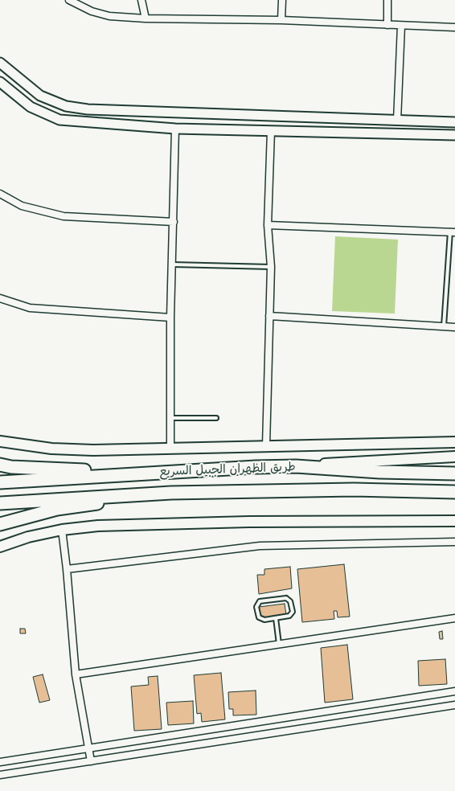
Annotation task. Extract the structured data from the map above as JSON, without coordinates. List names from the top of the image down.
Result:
{
  "streets": {
    "highway": ["طريق الظهران الجبيل السريع"]
  }
}
